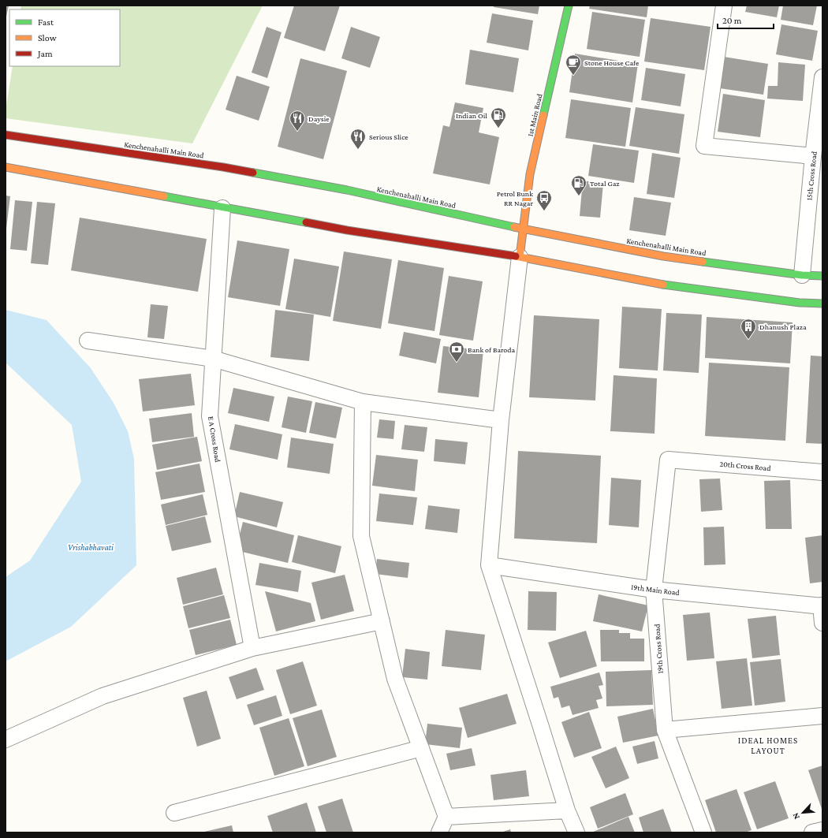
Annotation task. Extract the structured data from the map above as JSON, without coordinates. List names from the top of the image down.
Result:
{
  "streets": {
    "main road": ["1st Main Road", "Kenchenahalli Main Road"],
    "street": [
      "15th Cross Road",
      "E A Cross Road",
      "20th Cross Road",
      "19th Main Road",
      "19th Cross Road"
    ]
  },
  "crossings": [
    ["1st Main Road", "Kenchenahalli Main Road"],
    ["Kenchenahalli Main Road", "15th Cross Road"],
    ["20th Cross Road", "19th Cross Road"],
    ["19th Main Road", "19th Cross Road"]
  ],
  "districts": ["IDEAL HOMES LAYOUT"],
  "water": ["Vrishabhavati"],
  "places": {
    "cafe": ["Stone House Cafe"],
    "fuel station": ["Indian Oil", "Total Gaz"],
    "restaurant": ["Daysie", "Serious Slice"],
    "bus stop": ["Petrol Bunk RR Nagar"],
    "building": ["Dhanush Plaza"],
    "bank": ["Bank of Baroda"]
  },
  "legend": ["Fast", "Slow", "Jam"],
  "scale_bar": "20 m",
  "north": "bottom left"
}
